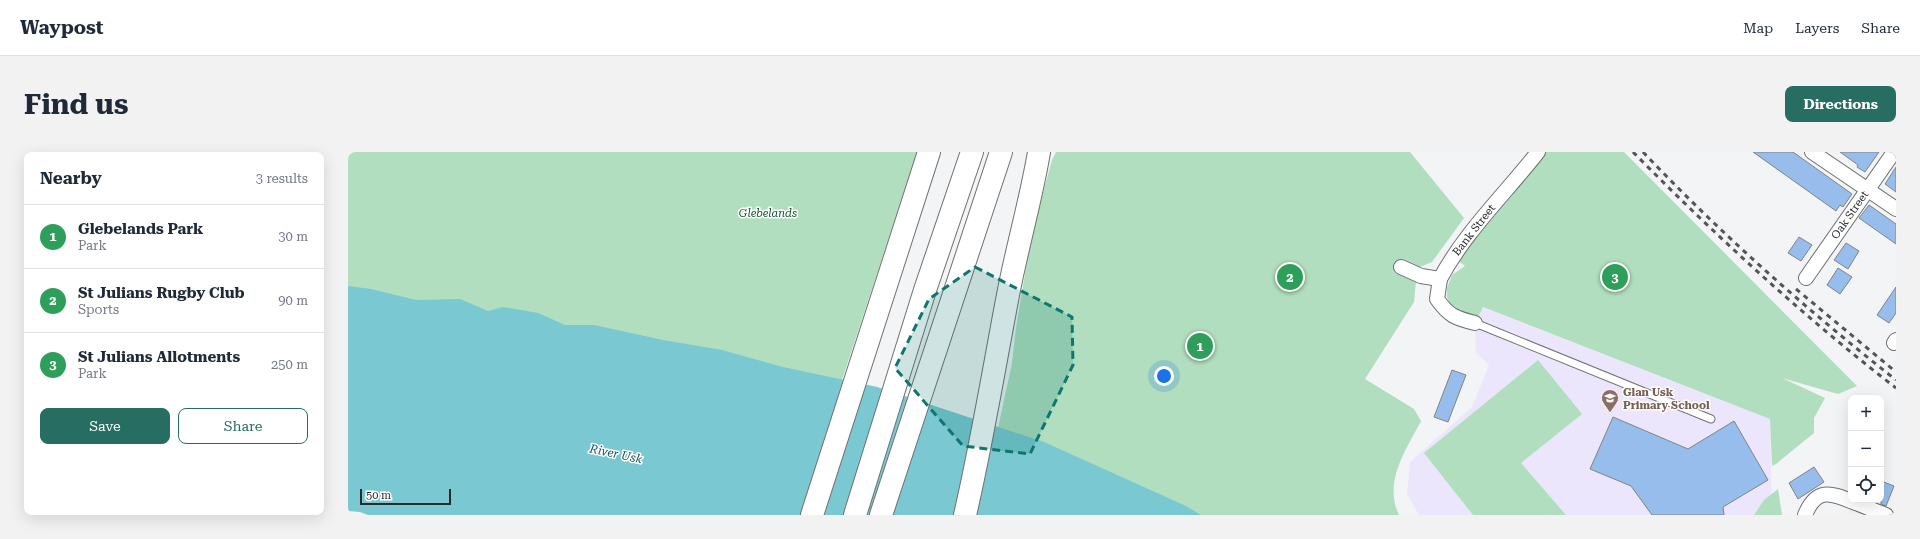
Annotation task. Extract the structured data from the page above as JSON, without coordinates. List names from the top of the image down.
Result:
{
  "streets": {
    "street": ["Oak Street", "Bank Street"]
  },
  "water": ["River Usk"],
  "parks": ["Glebelands"],
  "places": {
    "school or university": ["Glan Usk Primary School"]
  },
  "scale_bar": "50 m",
  "page": {
    "header": "Waypost",
    "nav": ["Map", "Layers", "Share"],
    "buttons": [
      "Directions",
      ["Save", "Share"]
    ],
    "title": "Find us",
    "heading": ["Nearby", "3 results"],
    "list": [
      {
        "mark": "1",
        "name": "Glebelands Park",
        "note": "Park",
        "value": "30 m"
      },
      {
        "mark": "2",
        "name": "St Julians Rugby Club",
        "note": "Sports",
        "value": "90 m"
      },
      {
        "mark": "3",
        "name": "St Julians Allotments",
        "note": "Park",
        "value": "250 m"
      }
    ],
    "pins": ["2", "3", "1"],
    "map_buttons": ["+", "−"],
    "scale": "50 m"
  }
}
